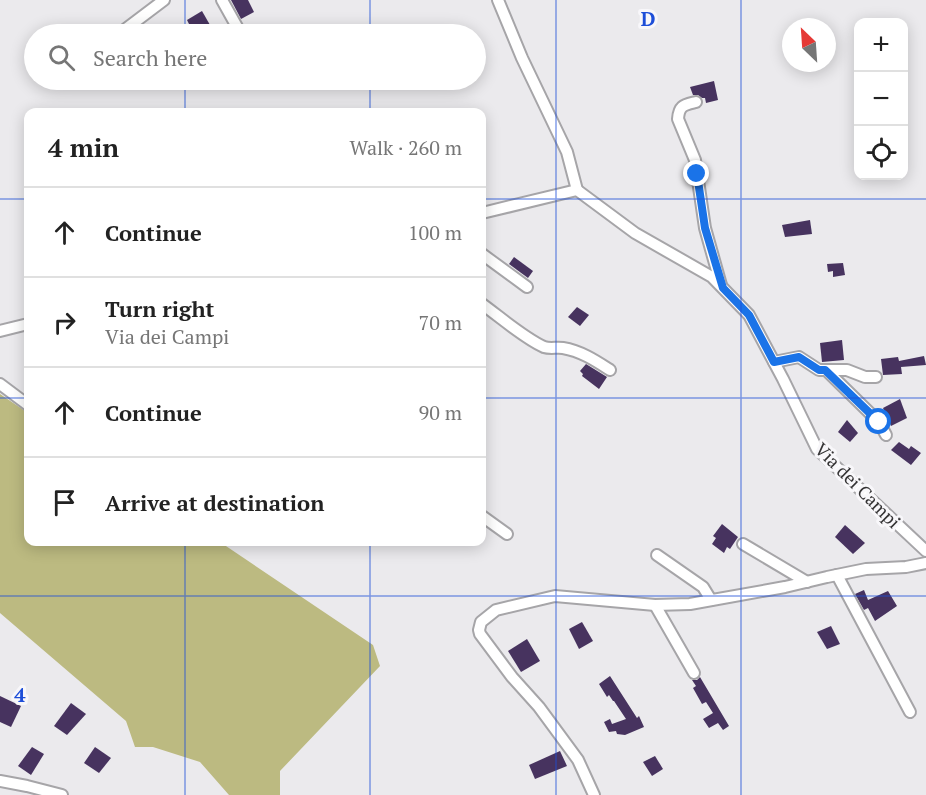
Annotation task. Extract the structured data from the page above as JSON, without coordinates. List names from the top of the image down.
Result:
{
  "streets": {
    "street": ["Via dei Campi"]
  },
  "north": "top left",
  "page": {
    "map_buttons": ["+", "−"],
    "search": "Search here",
    "heading": ["4 min", "Walk · 260 m"],
    "list": [
      ["Continue", "100 m"],
      ["Turn right", "Via dei Campi", "70 m"],
      ["Continue", "90 m"],
      "Arrive at destination"
    ]
  },
  "grid": {
    "columns": ["D"],
    "rows": ["4"]
  }
}
